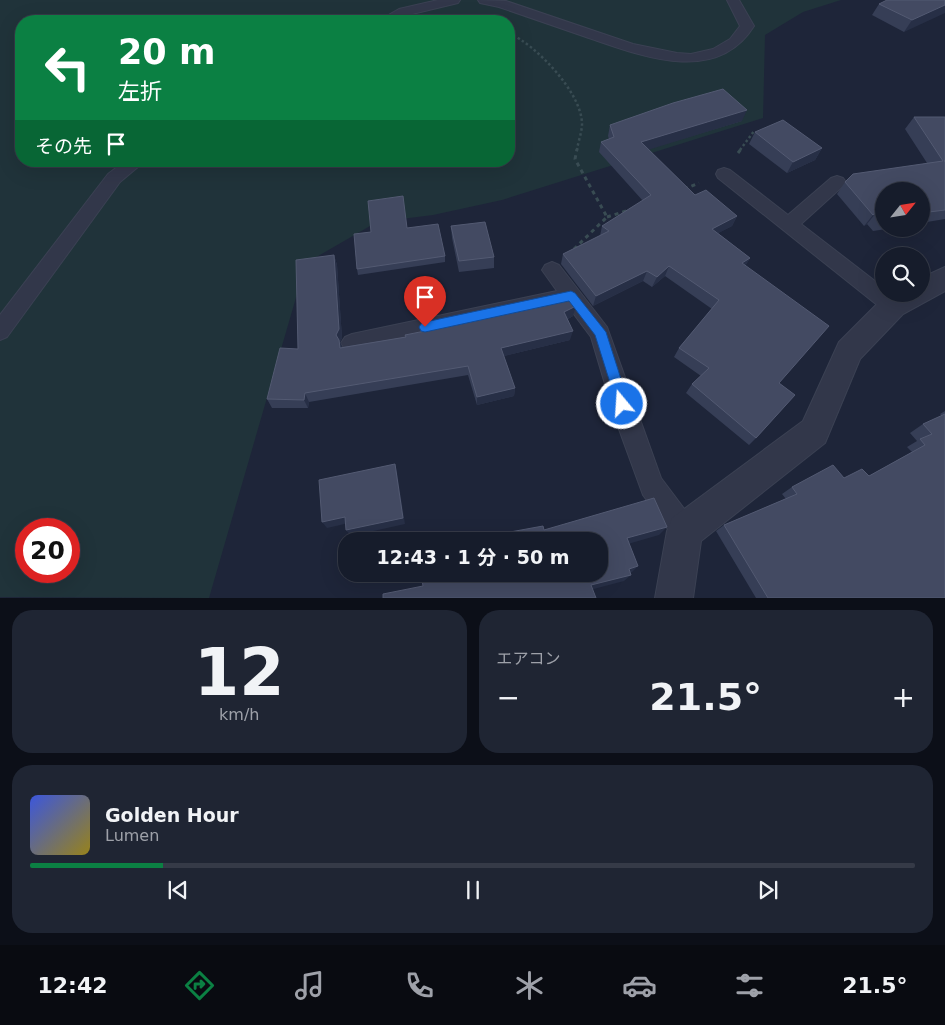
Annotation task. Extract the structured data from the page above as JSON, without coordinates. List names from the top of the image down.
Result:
{
  "north": "top right",
  "page": {
    "turn": ["20 m", "左折"],
    "then": "その先",
    "limit": "20",
    "trip": "12:43 · 1 分 · 50 m",
    "tile": [
      ["12", "km/h"],
      "エアコン"
    ],
    "heat": ["−", "21.5°", "+"],
    "song": ["Golden Hour", "Lumen"],
    "tabs": ["12:42", "21.5°"]
  }
}
